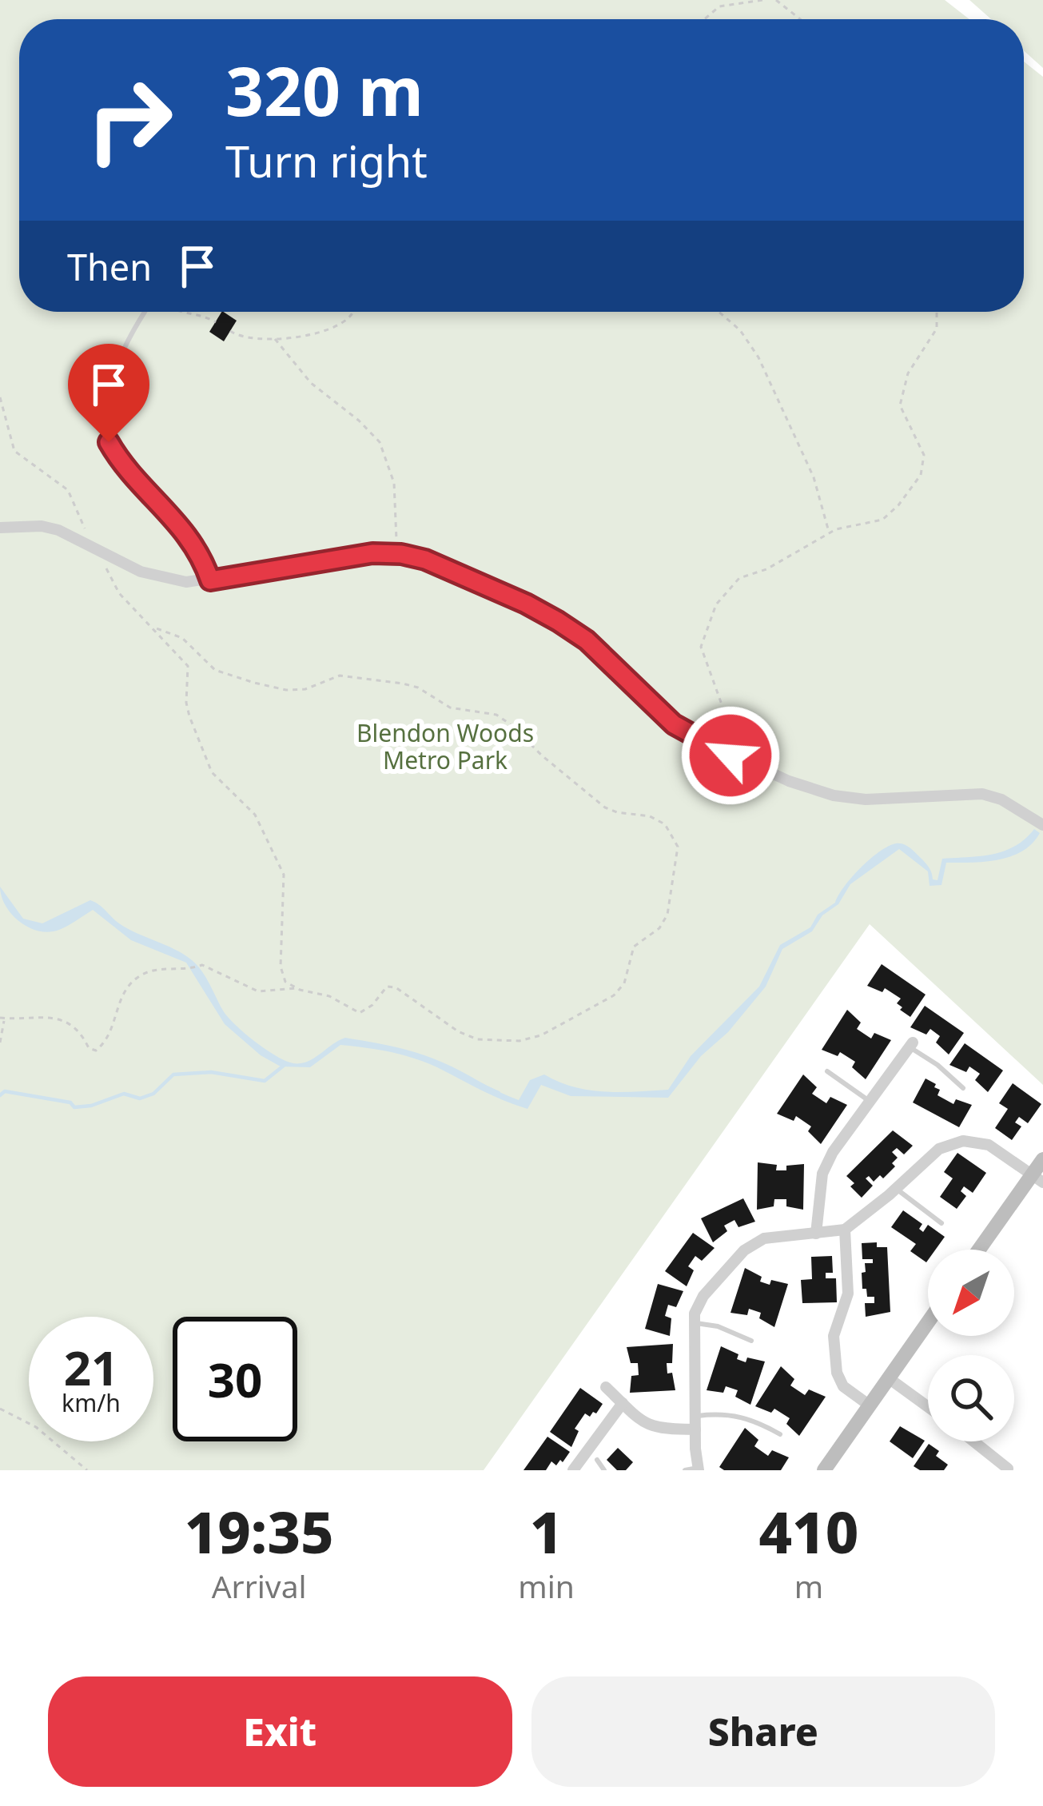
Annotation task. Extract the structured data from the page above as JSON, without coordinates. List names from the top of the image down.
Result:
{
  "parks": ["Blendon Woods Metro Park"],
  "north": "bottom left",
  "page": {
    "turn": ["320 m", "Turn right"],
    "then": "Then",
    "speed": "21 km/h",
    "limit": "30",
    "eta": [
      "19:35",
      "Arrival",
      "1",
      "min",
      "410",
      "m"
    ],
    "buttons": ["Exit", "Share"]
  }
}
